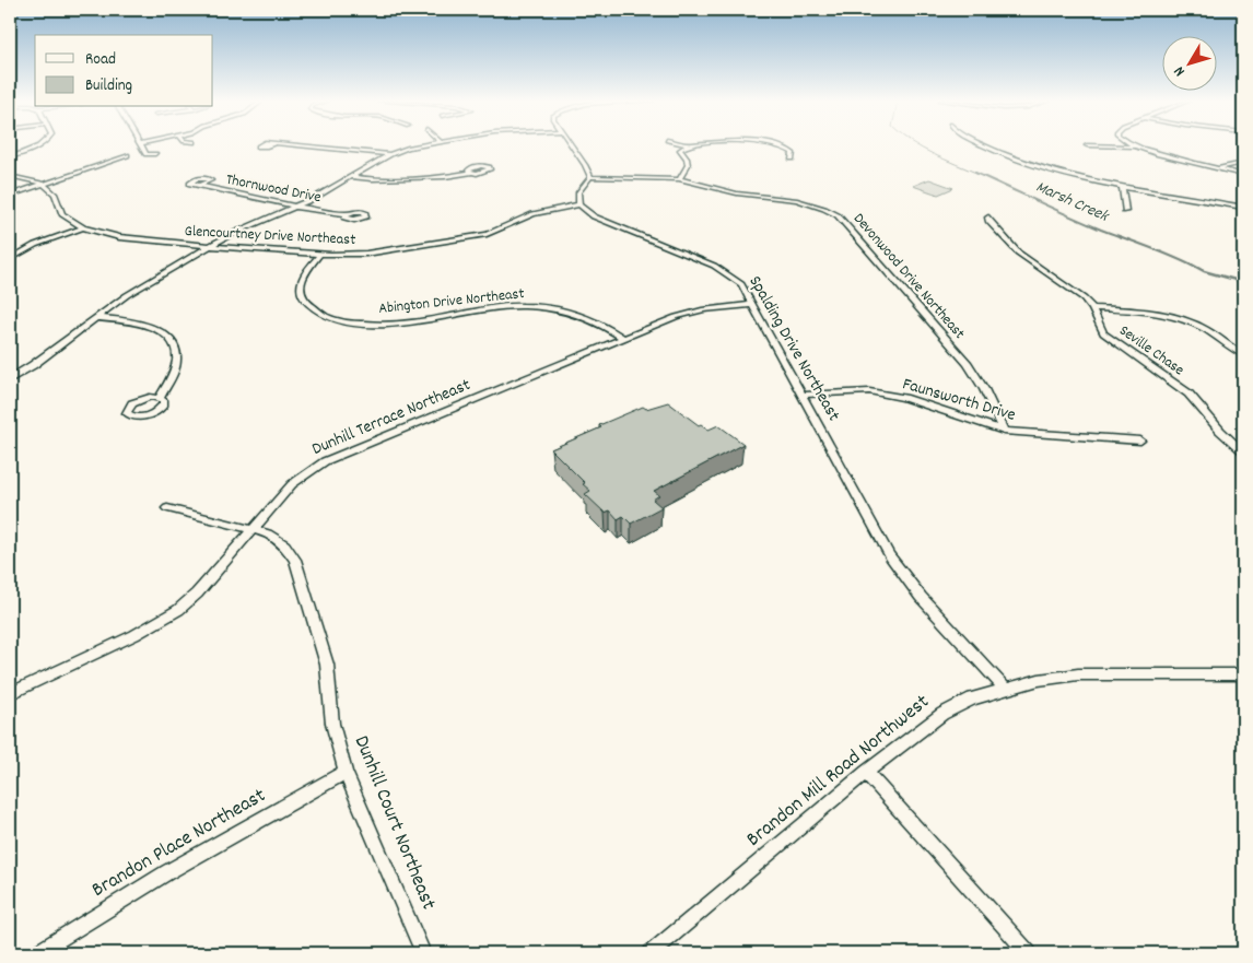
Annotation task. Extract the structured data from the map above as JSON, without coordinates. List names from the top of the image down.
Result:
{
  "streets": {
    "street": [
      "Thornwood Drive",
      "Glencourtney Drive Northeast",
      "Devonwood Drive Northeast",
      "Abington Drive Northeast",
      "Spalding Drive Northeast",
      "Seville Chase",
      "Faunsworth Drive",
      "Dunhill Terrace Northeast",
      "Brandon Mill Road Northwest",
      "Dunhill Court Northeast",
      "Brandon Place Northeast"
    ]
  },
  "crossings": [
    ["Glencourtney Drive Northeast", "Abington Drive Northeast"],
    ["Glencourtney Drive Northeast", "Spalding Drive Northeast"],
    ["Devonwood Drive Northeast", "Faunsworth Drive"],
    ["Abington Drive Northeast", "Dunhill Terrace Northeast"],
    ["Spalding Drive Northeast", "Faunsworth Drive"],
    ["Spalding Drive Northeast", "Dunhill Terrace Northeast"],
    ["Spalding Drive Northeast", "Brandon Mill Road Northwest"],
    ["Dunhill Terrace Northeast", "Dunhill Court Northeast"],
    ["Dunhill Court Northeast", "Brandon Place Northeast"]
  ],
  "water": ["Marsh Creek"],
  "legend": ["Road", "Building"],
  "north": "bottom left"
}
